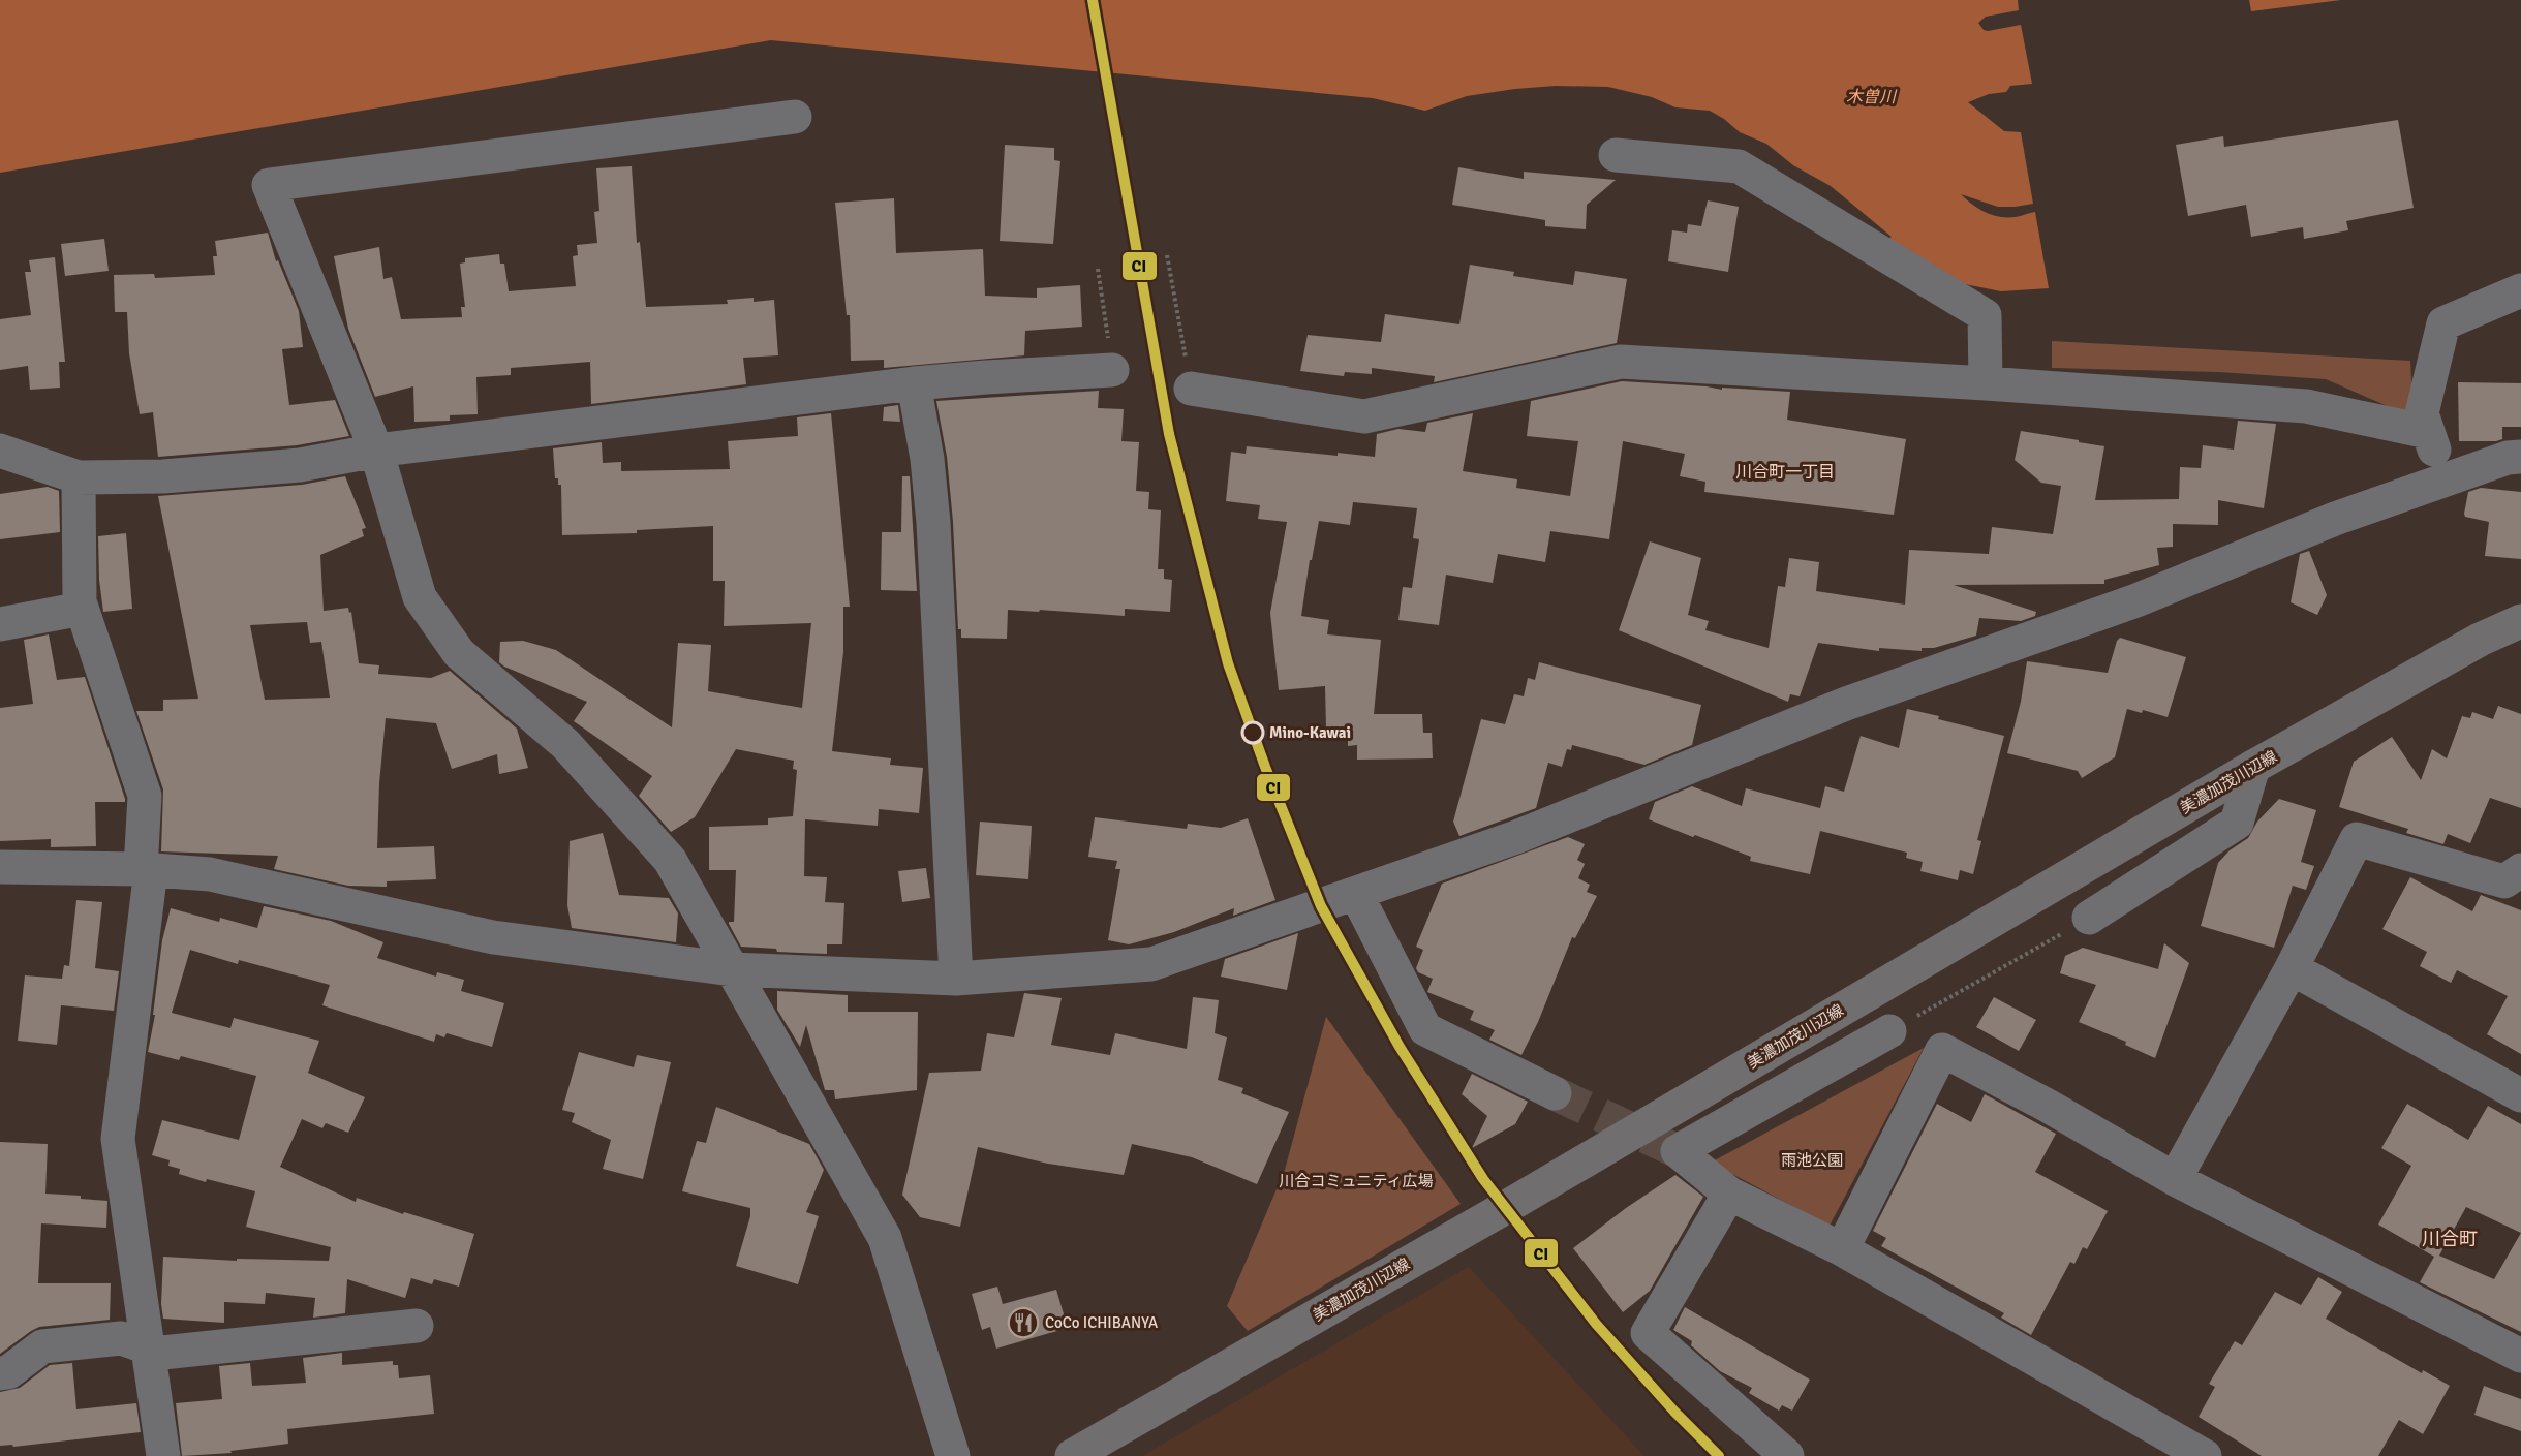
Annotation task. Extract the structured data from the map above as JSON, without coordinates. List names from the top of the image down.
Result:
{
  "streets": {
    "main road": ["美濃加茂川辺線"]
  },
  "districts": ["川合町一丁目", "川合町"],
  "water": ["木曽川"],
  "parks": ["雨池公園", "川合コミュニティ広場"],
  "places": {
    "other": ["Mino-Kawai"],
    "restaurant": ["CoCo ICHIBANYA"]
  },
  "lines": ["transit line CI"]
}
